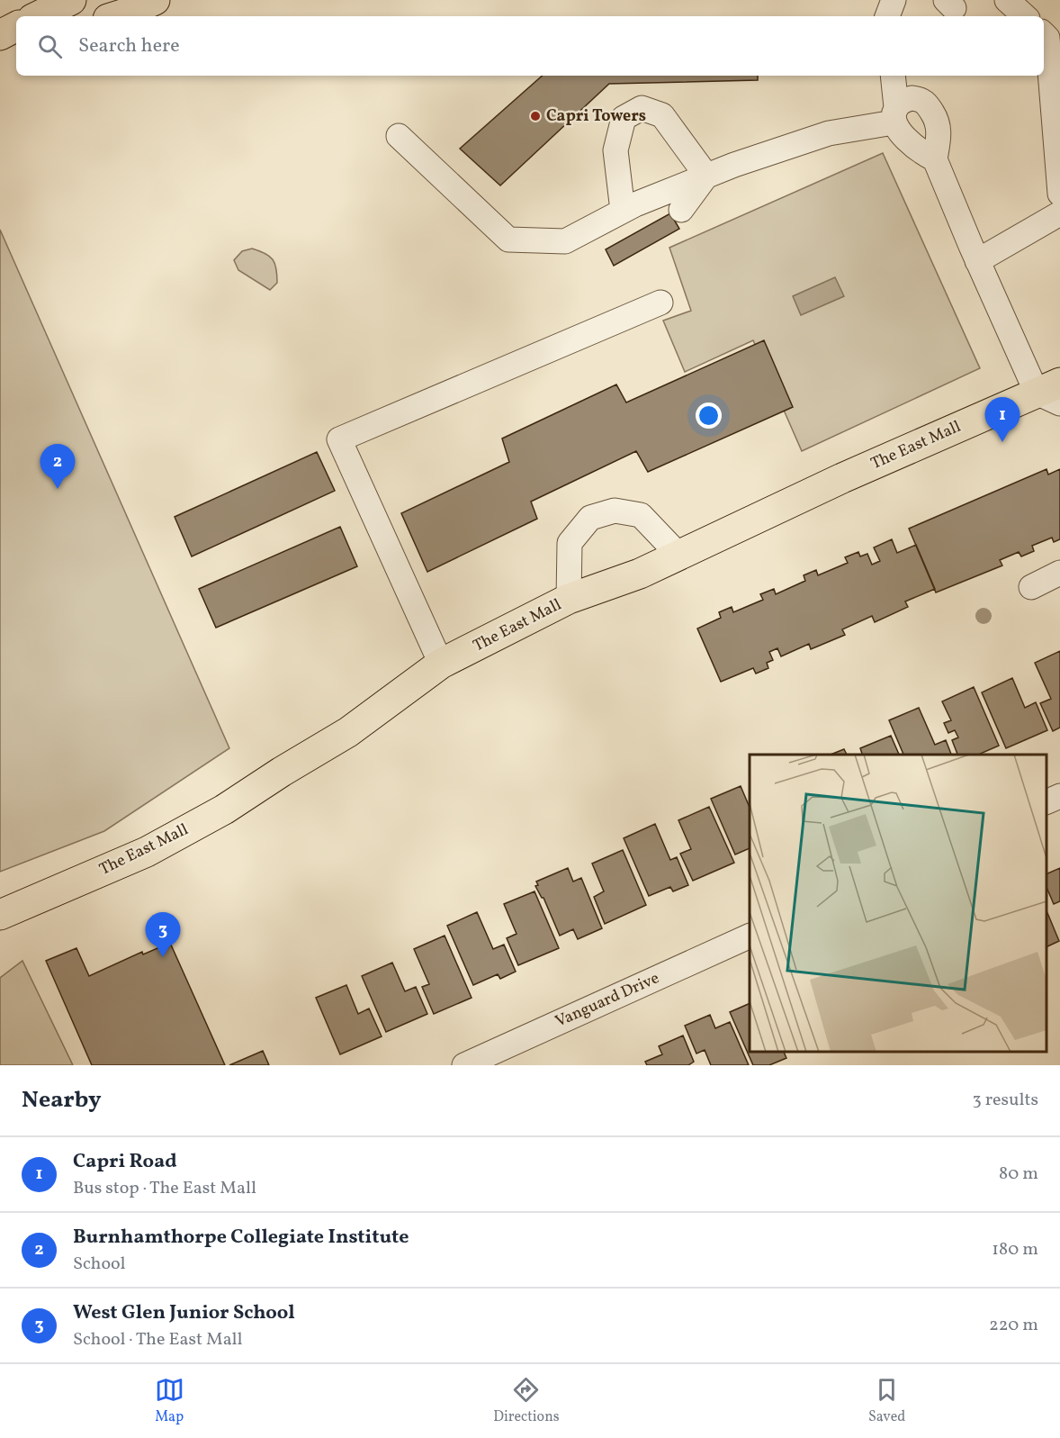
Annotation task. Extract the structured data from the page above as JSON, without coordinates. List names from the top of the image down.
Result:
{
  "streets": {
    "main road": ["The East Mall"],
    "street": ["Vanguard Drive"]
  },
  "places": ["Capri Towers"],
  "page": {
    "search": "Search here",
    "pins": ["1", "2", "3"],
    "heading": ["Nearby", "3 results"],
    "list": [
      {
        "mark": "1",
        "name": "Capri Road",
        "note": "Bus stop · The East Mall",
        "value": "80 m"
      },
      {
        "mark": "2",
        "name": "Burnhamthorpe Collegiate Institute",
        "note": "School",
        "value": "180 m"
      },
      {
        "mark": "3",
        "name": "West Glen Junior School",
        "note": "School · The East Mall",
        "value": "220 m"
      }
    ],
    "nav": ["Map", "Directions", "Saved"]
  }
}
